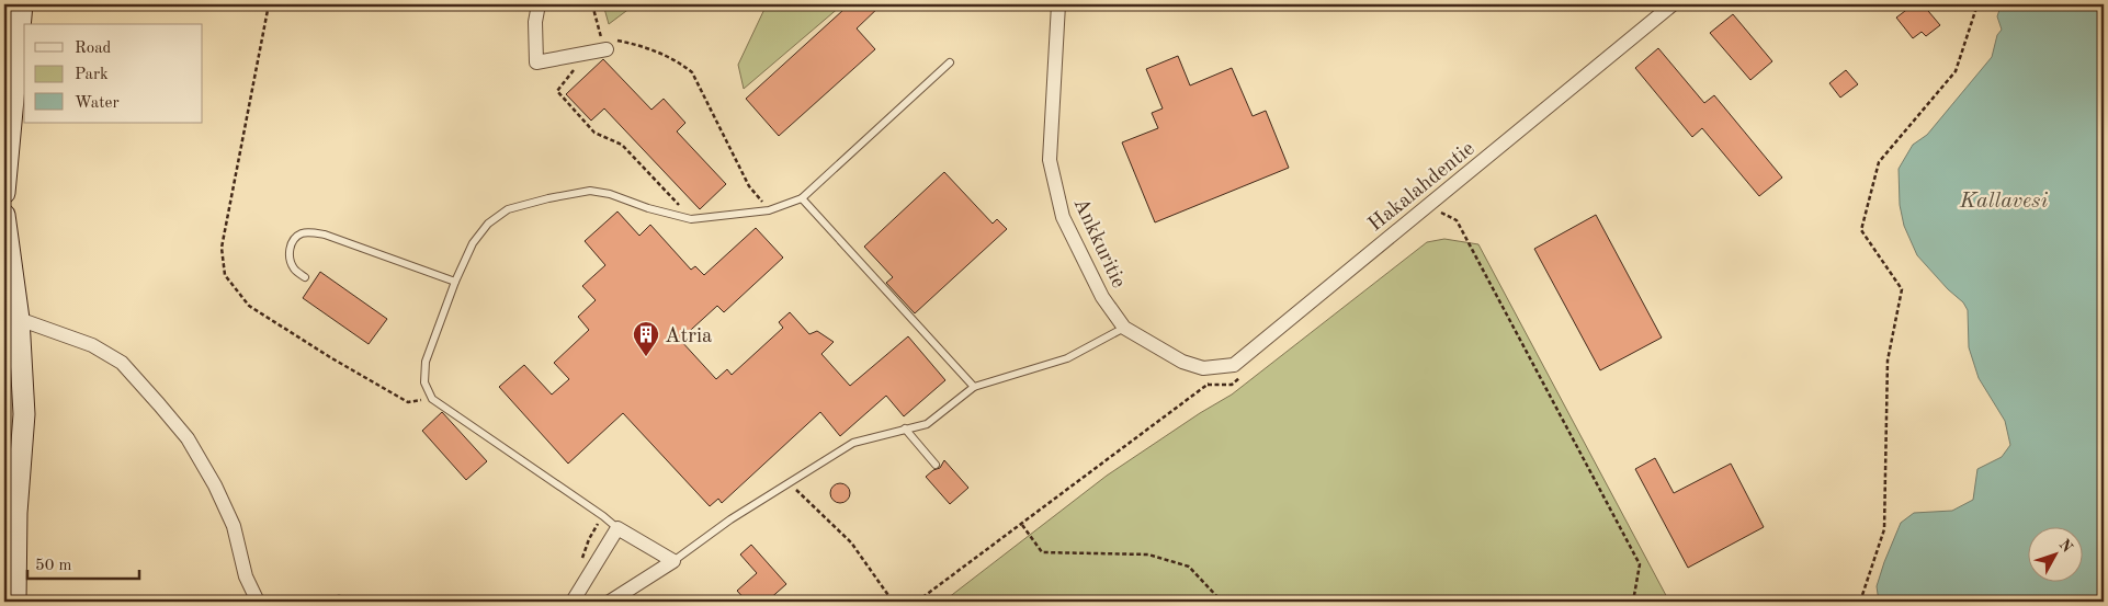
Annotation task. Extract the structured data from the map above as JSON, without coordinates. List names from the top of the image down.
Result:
{
  "streets": {
    "street": ["Hakalahdentie", "Ankkuritie"]
  },
  "crossings": [
    ["Hakalahdentie", "Ankkuritie"]
  ],
  "water": ["Kallavesi"],
  "places": {
    "building": ["Atria"]
  },
  "legend": ["Road", "Park", "Water"],
  "scale_bar": "50 m",
  "north": "top right"
}
